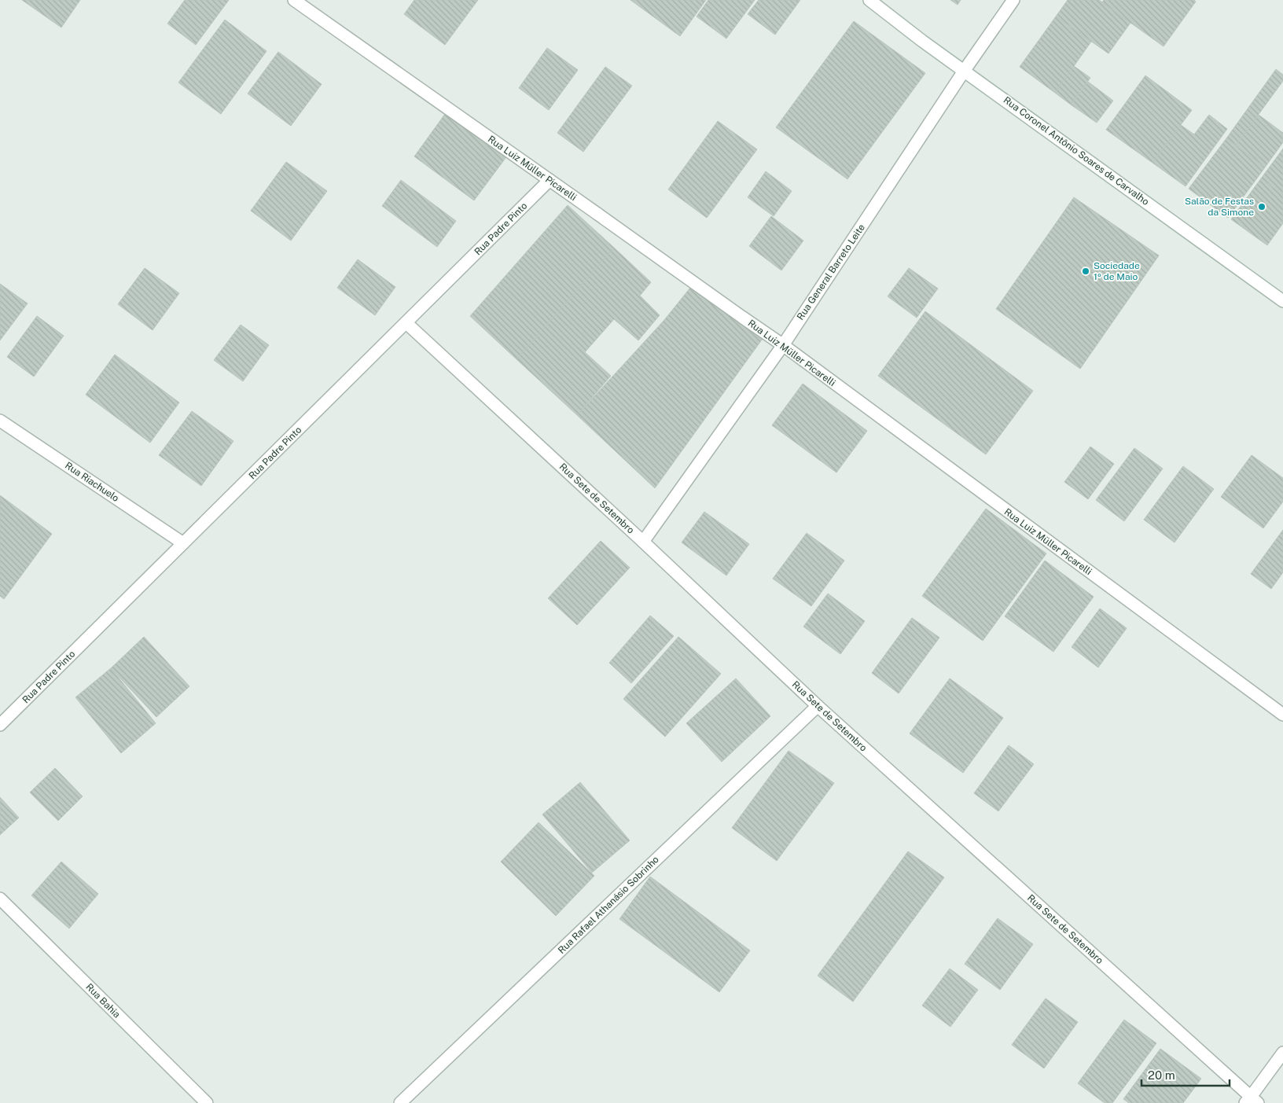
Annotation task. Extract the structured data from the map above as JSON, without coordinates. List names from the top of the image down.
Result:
{
  "streets": {
    "street": [
      "Rua Coronel Antônio Soares de Carvalho",
      "Rua Luiz Müller Picarelli",
      "Rua Padre Pinto",
      "Rua General Barreto Leite",
      "Rua Riachuelo",
      "Rua Sete de Setembro",
      "Rua Rafael Athanásio Sobrinho",
      "Rua Bahia"
    ]
  },
  "crossings": [
    ["Rua Coronel Antônio Soares de Carvalho", "Rua General Barreto Leite"],
    ["Rua Luiz Müller Picarelli", "Rua Padre Pinto"],
    ["Rua Luiz Müller Picarelli", "Rua General Barreto Leite"],
    ["Rua Padre Pinto", "Rua Riachuelo"],
    ["Rua Padre Pinto", "Rua Sete de Setembro"],
    ["Rua General Barreto Leite", "Rua Sete de Setembro"],
    ["Rua Sete de Setembro", "Rua Rafael Athanásio Sobrinho"]
  ],
  "places": ["Salão de Festas da Simone", "Sociedade 1º de Maio"],
  "scale_bar": "20 m"
}
